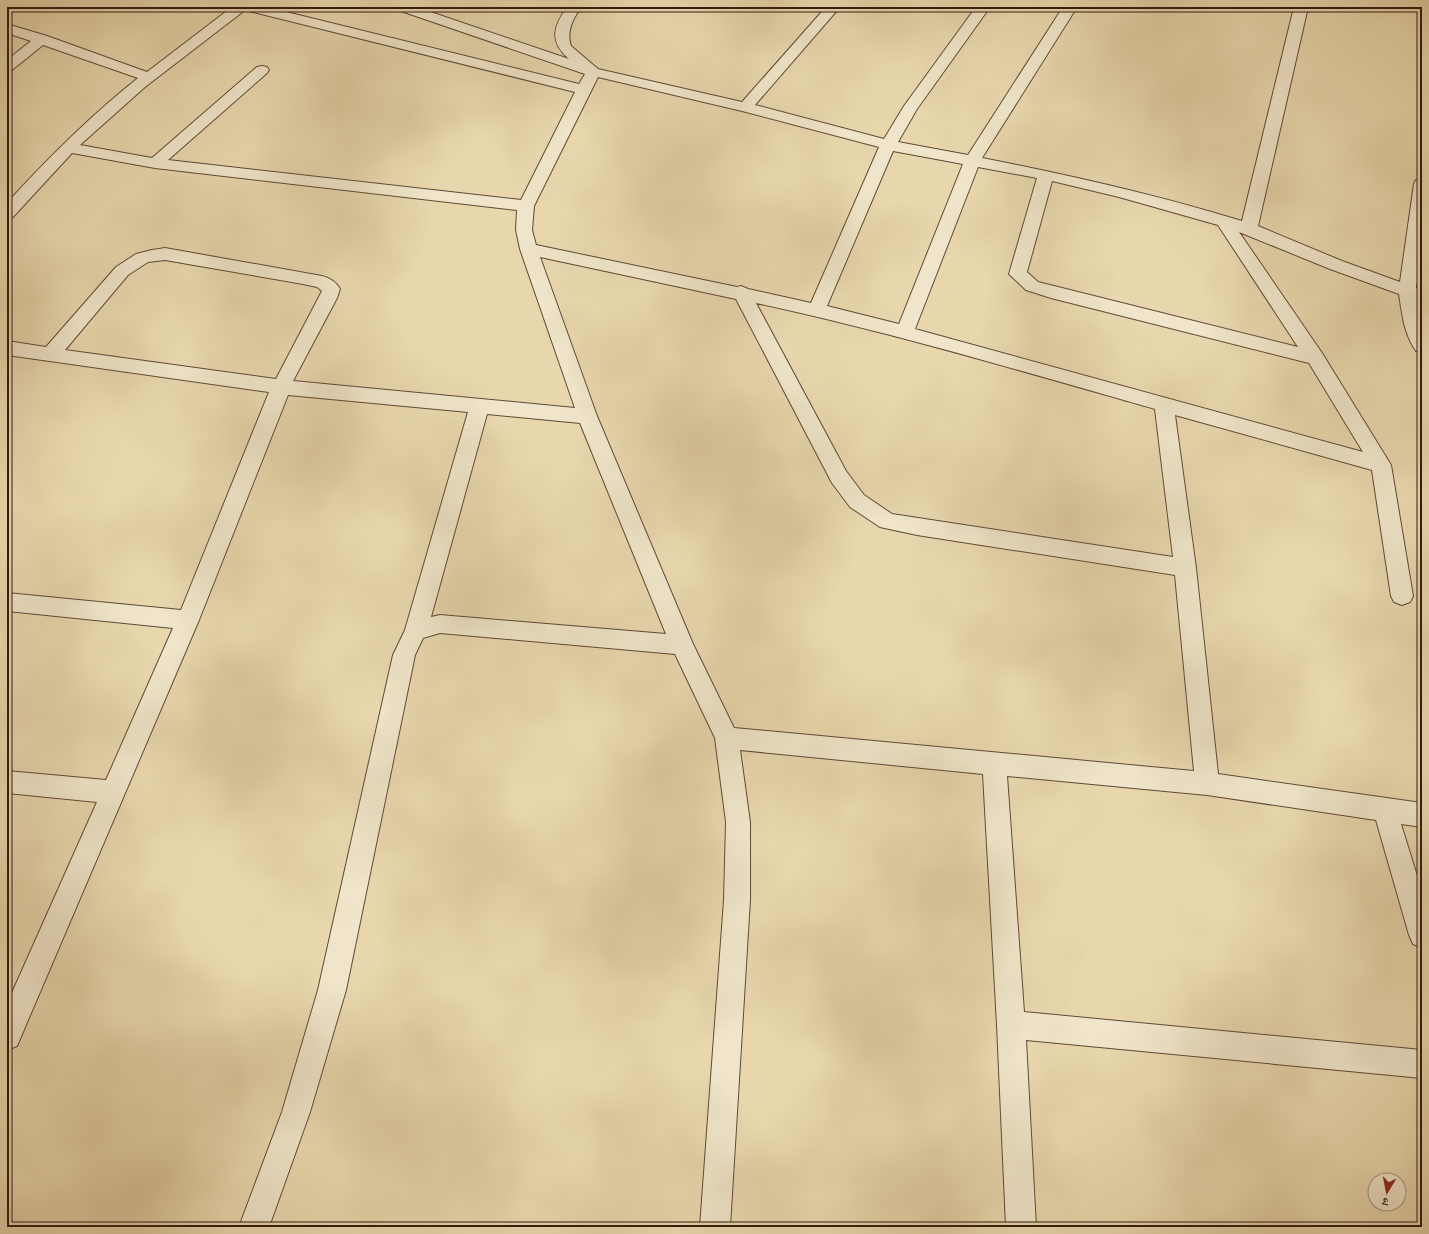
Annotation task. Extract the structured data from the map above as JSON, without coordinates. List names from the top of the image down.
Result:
{
  "north": "bottom"
}
